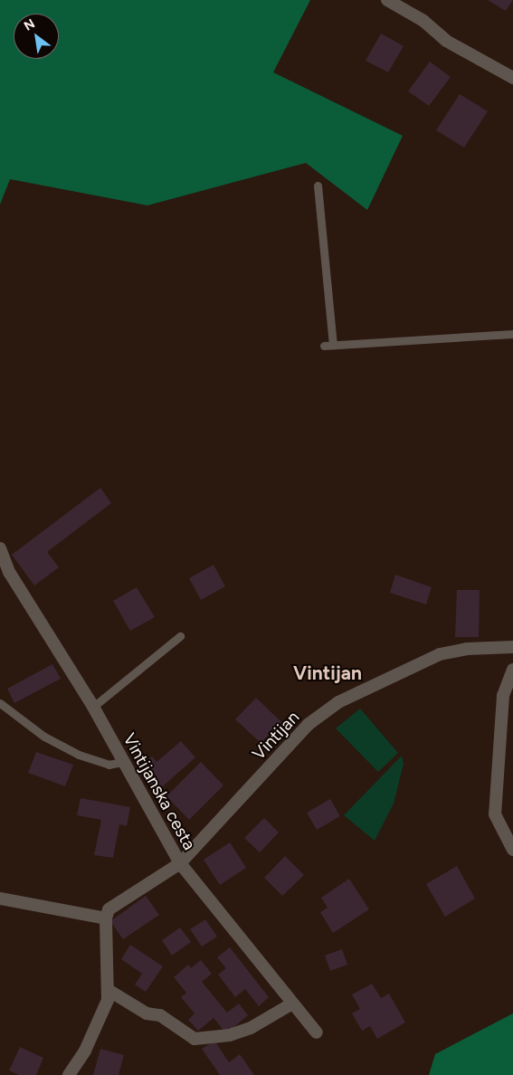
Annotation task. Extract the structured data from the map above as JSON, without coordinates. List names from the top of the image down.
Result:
{
  "streets": {
    "street": ["Vintijan", "Vintijanska cesta"]
  },
  "crossings": [
    ["Vintijan", "Vintijanska cesta"]
  ],
  "districts": ["Vintijan"],
  "north": "top left"
}
